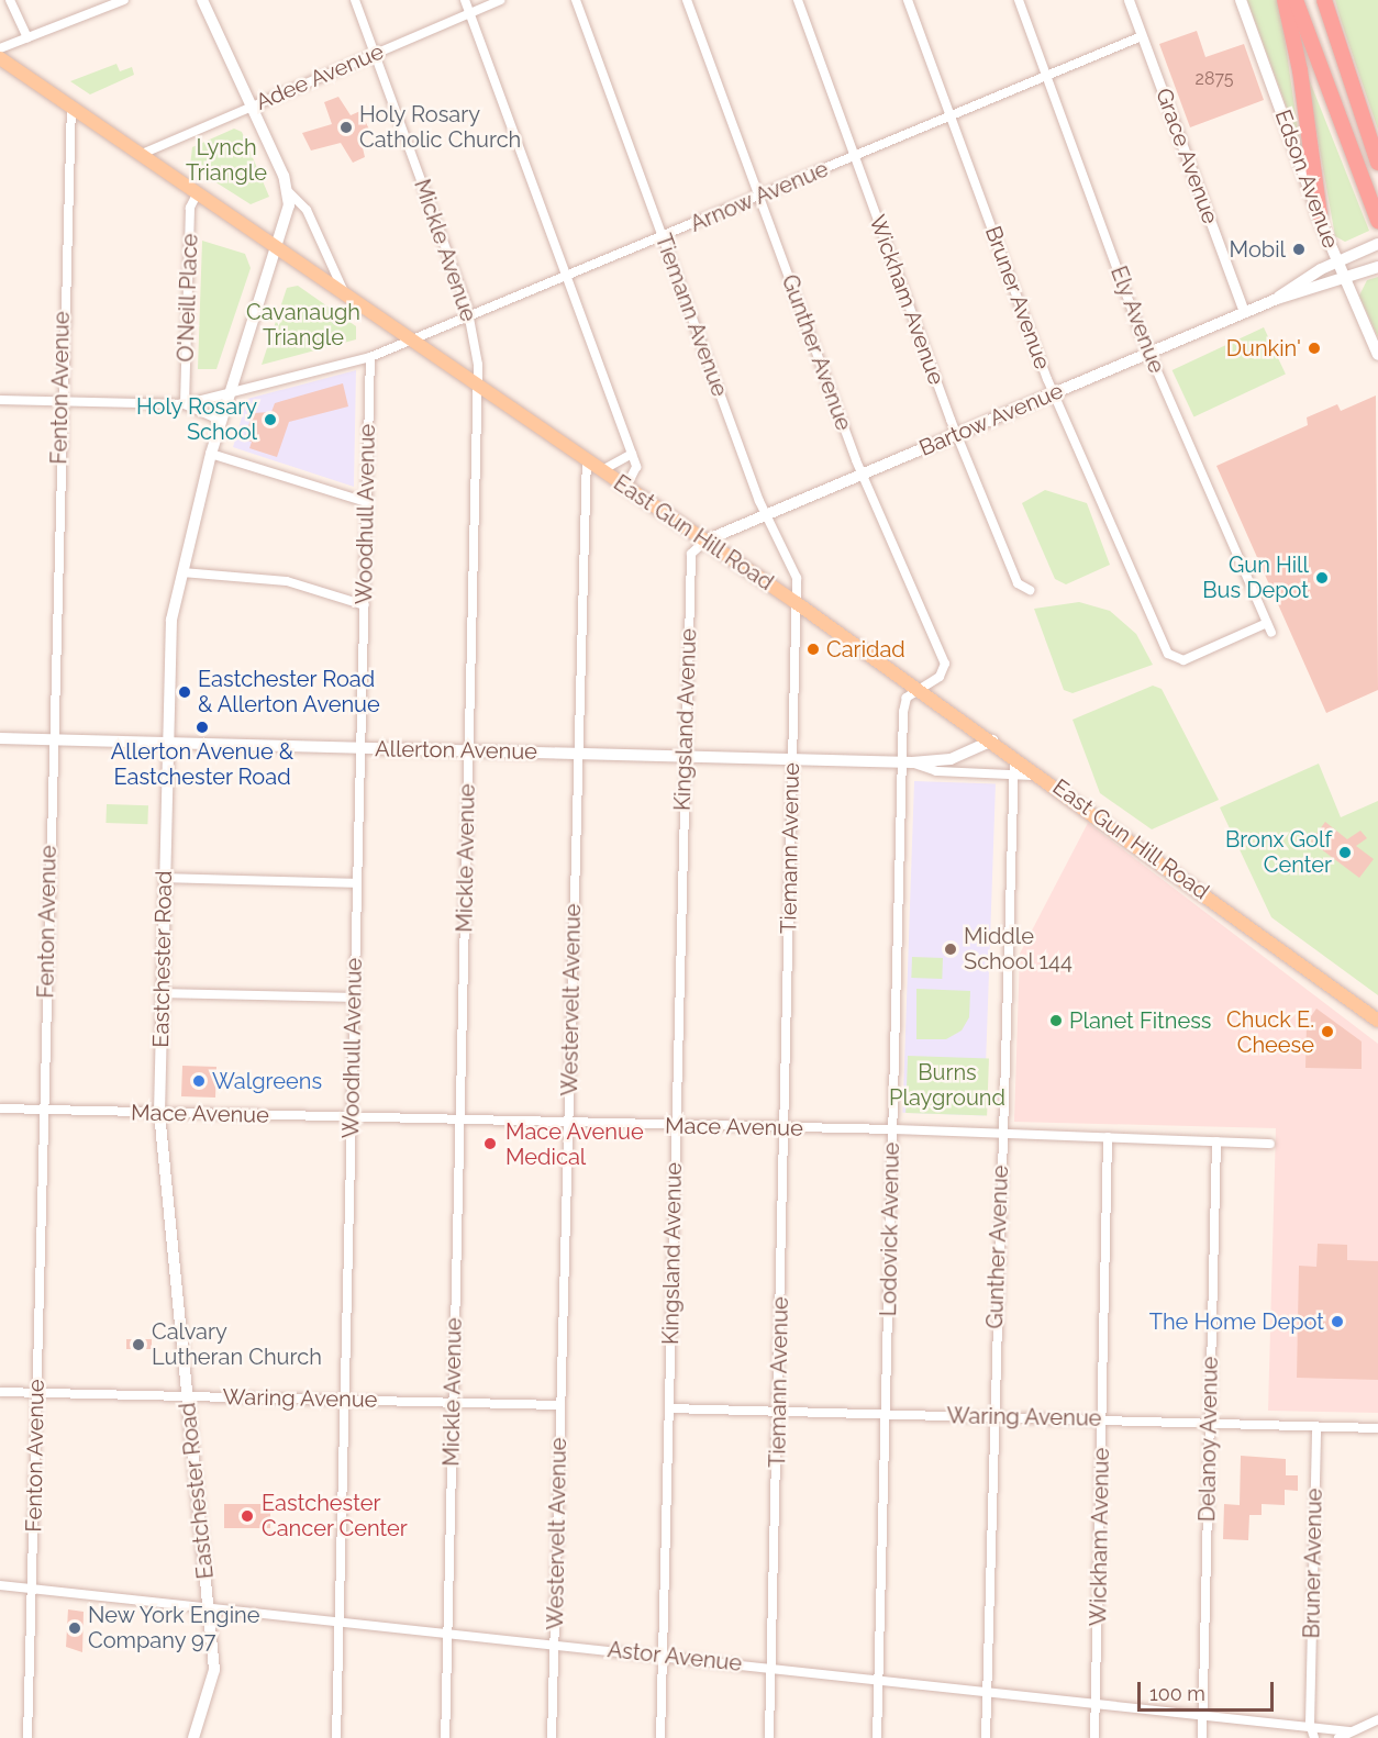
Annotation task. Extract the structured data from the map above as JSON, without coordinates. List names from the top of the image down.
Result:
{
  "streets": {
    "main road": [
      "Edson Avenue",
      "Bartow Avenue",
      "East Gun Hill Road",
      "Allerton Avenue",
      "Eastchester Road"
    ],
    "street": [
      "Adee Avenue",
      "Grace Avenue",
      "Arnow Avenue",
      "Mickle Avenue",
      "O'Neill Place",
      "Bruner Avenue",
      "Wickham Avenue",
      "Tiemann Avenue",
      "Ely Avenue",
      "Gunther Avenue",
      "Fenton Avenue",
      "Woodhull Avenue",
      "Kingsland Avenue",
      "Westervelt Avenue",
      "Mace Avenue",
      "Lodovick Avenue",
      "Waring Avenue",
      "Delanoy Avenue",
      "Astor Avenue"
    ]
  },
  "crossings": [
    ["Adee Avenue", "Mickle Avenue"],
    ["Adee Avenue", "East Gun Hill Road"],
    ["Grace Avenue", "Arnow Avenue"],
    ["Grace Avenue", "Bartow Avenue"],
    ["Edson Avenue", "Bartow Avenue"],
    ["Arnow Avenue", "Mickle Avenue"],
    ["Arnow Avenue", "O'Neill Place"],
    ["Arnow Avenue", "Bruner Avenue"],
    ["Arnow Avenue", "Wickham Avenue"],
    ["Arnow Avenue", "Tiemann Avenue"],
    ["Arnow Avenue", "Ely Avenue"],
    ["Arnow Avenue", "Gunther Avenue"],
    ["Arnow Avenue", "Fenton Avenue"],
    ["Arnow Avenue", "Woodhull Avenue"],
    ["Arnow Avenue", "East Gun Hill Road"],
    ["Arnow Avenue", "Eastchester Road"],
    ["Mickle Avenue", "East Gun Hill Road"],
    ["Mickle Avenue", "Allerton Avenue"],
    ["Mickle Avenue", "Mace Avenue"],
    ["Mickle Avenue", "Waring Avenue"],
    ["Mickle Avenue", "Astor Avenue"],
    ["O'Neill Place", "East Gun Hill Road"],
    ["Bruner Avenue", "Ely Avenue"],
    ["Bruner Avenue", "Bartow Avenue"],
    ["Bruner Avenue", "Waring Avenue"],
    ["Bruner Avenue", "Astor Avenue"],
    ["Wickham Avenue", "Bartow Avenue"],
    ["Wickham Avenue", "Mace Avenue"],
    ["Wickham Avenue", "Waring Avenue"],
    ["Wickham Avenue", "Astor Avenue"],
    ["Tiemann Avenue", "Bartow Avenue"],
    ["Tiemann Avenue", "East Gun Hill Road"],
    ["Tiemann Avenue", "Allerton Avenue"],
    ["Tiemann Avenue", "Mace Avenue"],
    ["Tiemann Avenue", "Waring Avenue"],
    ["Tiemann Avenue", "Astor Avenue"],
    ["Ely Avenue", "Bartow Avenue"],
    ["Gunther Avenue", "Bartow Avenue"],
    ["Gunther Avenue", "East Gun Hill Road"],
    ["Gunther Avenue", "Allerton Avenue"],
    ["Gunther Avenue", "Mace Avenue"],
    ["Gunther Avenue", "Lodovick Avenue"],
    ["Gunther Avenue", "Waring Avenue"],
    ["Gunther Avenue", "Astor Avenue"],
    ["Fenton Avenue", "East Gun Hill Road"],
    ["Fenton Avenue", "Allerton Avenue"],
    ["Fenton Avenue", "Mace Avenue"],
    ["Fenton Avenue", "Waring Avenue"],
    ["Fenton Avenue", "Astor Avenue"],
    ["Bartow Avenue", "East Gun Hill Road"],
    ["Bartow Avenue", "Kingsland Avenue"],
    ["Woodhull Avenue", "Allerton Avenue"],
    ["Woodhull Avenue", "Mace Avenue"],
    ["Woodhull Avenue", "Waring Avenue"],
    ["Woodhull Avenue", "Astor Avenue"],
    ["East Gun Hill Road", "Kingsland Avenue"],
    ["East Gun Hill Road", "Allerton Avenue"],
    ["East Gun Hill Road", "Eastchester Road"],
    ["East Gun Hill Road", "Westervelt Avenue"],
    ["East Gun Hill Road", "Lodovick Avenue"],
    ["Kingsland Avenue", "Allerton Avenue"],
    ["Kingsland Avenue", "Mace Avenue"],
    ["Kingsland Avenue", "Waring Avenue"],
    ["Kingsland Avenue", "Astor Avenue"],
    ["Allerton Avenue", "Eastchester Road"],
    ["Allerton Avenue", "Westervelt Avenue"],
    ["Allerton Avenue", "Lodovick Avenue"],
    ["Eastchester Road", "Mace Avenue"],
    ["Eastchester Road", "Waring Avenue"],
    ["Eastchester Road", "Astor Avenue"],
    ["Westervelt Avenue", "Mace Avenue"],
    ["Westervelt Avenue", "Waring Avenue"],
    ["Westervelt Avenue", "Astor Avenue"],
    ["Mace Avenue", "Lodovick Avenue"],
    ["Mace Avenue", "Delanoy Avenue"],
    ["Lodovick Avenue", "Waring Avenue"],
    ["Lodovick Avenue", "Astor Avenue"],
    ["Waring Avenue", "Delanoy Avenue"],
    ["Delanoy Avenue", "Astor Avenue"]
  ],
  "parks": ["Lynch Triangle", "Cavanaugh Triangle", "Burns Playground"],
  "places": [
    "Holy Rosary Catholic Church",
    "Mobil",
    "Dunkin'",
    "Holy Rosary School",
    "Gun Hill Bus Depot",
    "Caridad",
    "Eastchester Road & Allerton Avenue",
    "Allerton Avenue & Eastchester Road",
    "Bronx Golf Center",
    "Middle School 144",
    "Planet Fitness",
    "Chuck E. Cheese",
    "Walgreens",
    "Mace Avenue Medical",
    "The Home Depot",
    "Calvary Lutheran Church",
    "Eastchester Cancer Center",
    "New York Engine Company 97"
  ],
  "house_numbers": ["2875"],
  "scale_bar": "100 m"
}
